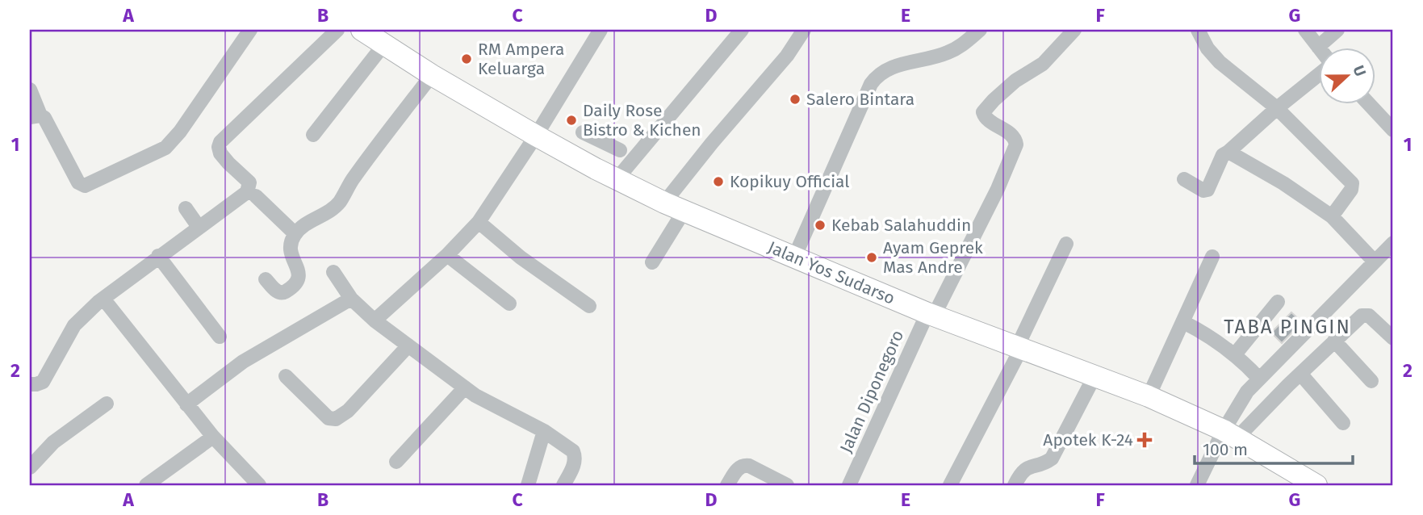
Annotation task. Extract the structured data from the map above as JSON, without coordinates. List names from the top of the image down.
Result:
{
  "streets": {
    "highway": ["Jalan Yos Sudarso"],
    "street": ["Jalan Diponegoro"]
  },
  "crossings": [
    ["Jalan Yos Sudarso", "Jalan Diponegoro"]
  ],
  "districts": ["TABA PINGIN"],
  "places": {
    "other": [
      "RM Ampera Keluarga",
      "Salero Bintara",
      "Daily Rose Bistro & Kichen",
      "Kopikuy Official",
      "Kebab Salahuddin",
      "Ayam Geprek Mas Andre"
    ],
    "health": ["Apotek K-24"]
  },
  "scale_bar": "100 m",
  "north": "right",
  "grid": {
    "columns": [
      "A",
      "B",
      "C",
      "D",
      "E",
      "F",
      "G"
    ],
    "rows": ["1", "2"]
  }
}
